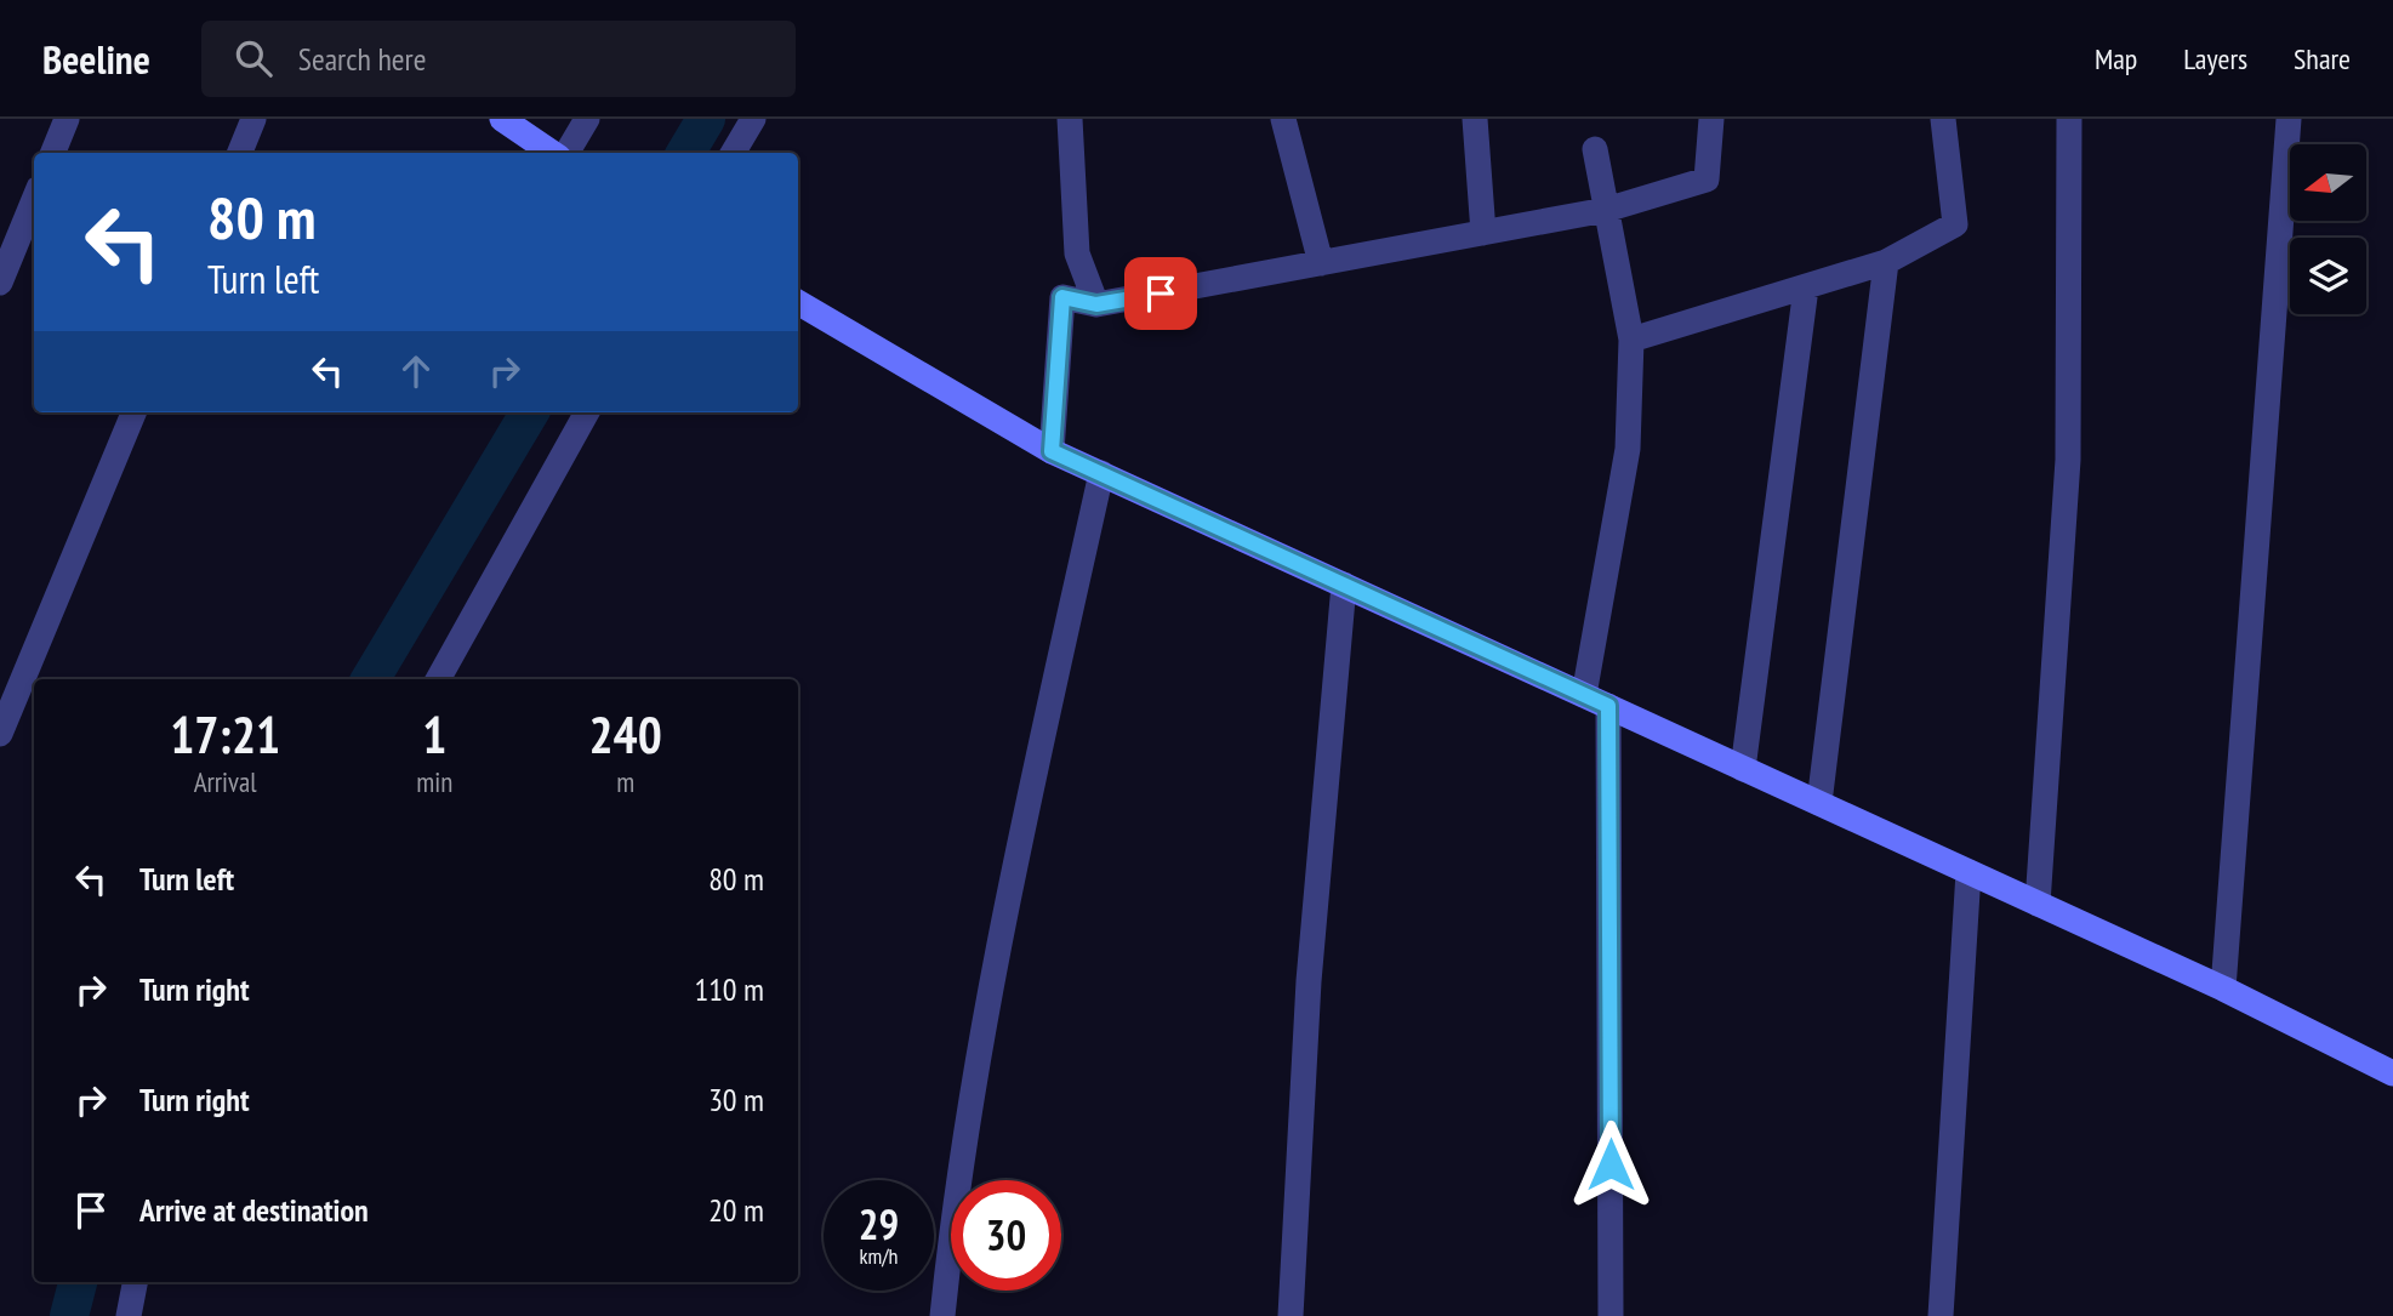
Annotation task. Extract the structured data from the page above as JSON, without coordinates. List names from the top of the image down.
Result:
{
  "north": "left",
  "page": {
    "header": "Beeline",
    "search": "Search here",
    "nav": ["Map", "Layers", "Share"],
    "turn": ["80 m", "Turn left"],
    "eta": [
      "17:21",
      "Arrival",
      "1",
      "min",
      "240",
      "m"
    ],
    "list": [
      {
        "name": "Turn left",
        "value": "80 m"
      },
      {
        "name": "Turn right",
        "value": "110 m"
      },
      {
        "name": "Turn right",
        "value": "30 m"
      },
      {
        "name": "Arrive at destination",
        "value": "20 m"
      }
    ],
    "speed": "29 km/h",
    "limit": "30"
  }
}
